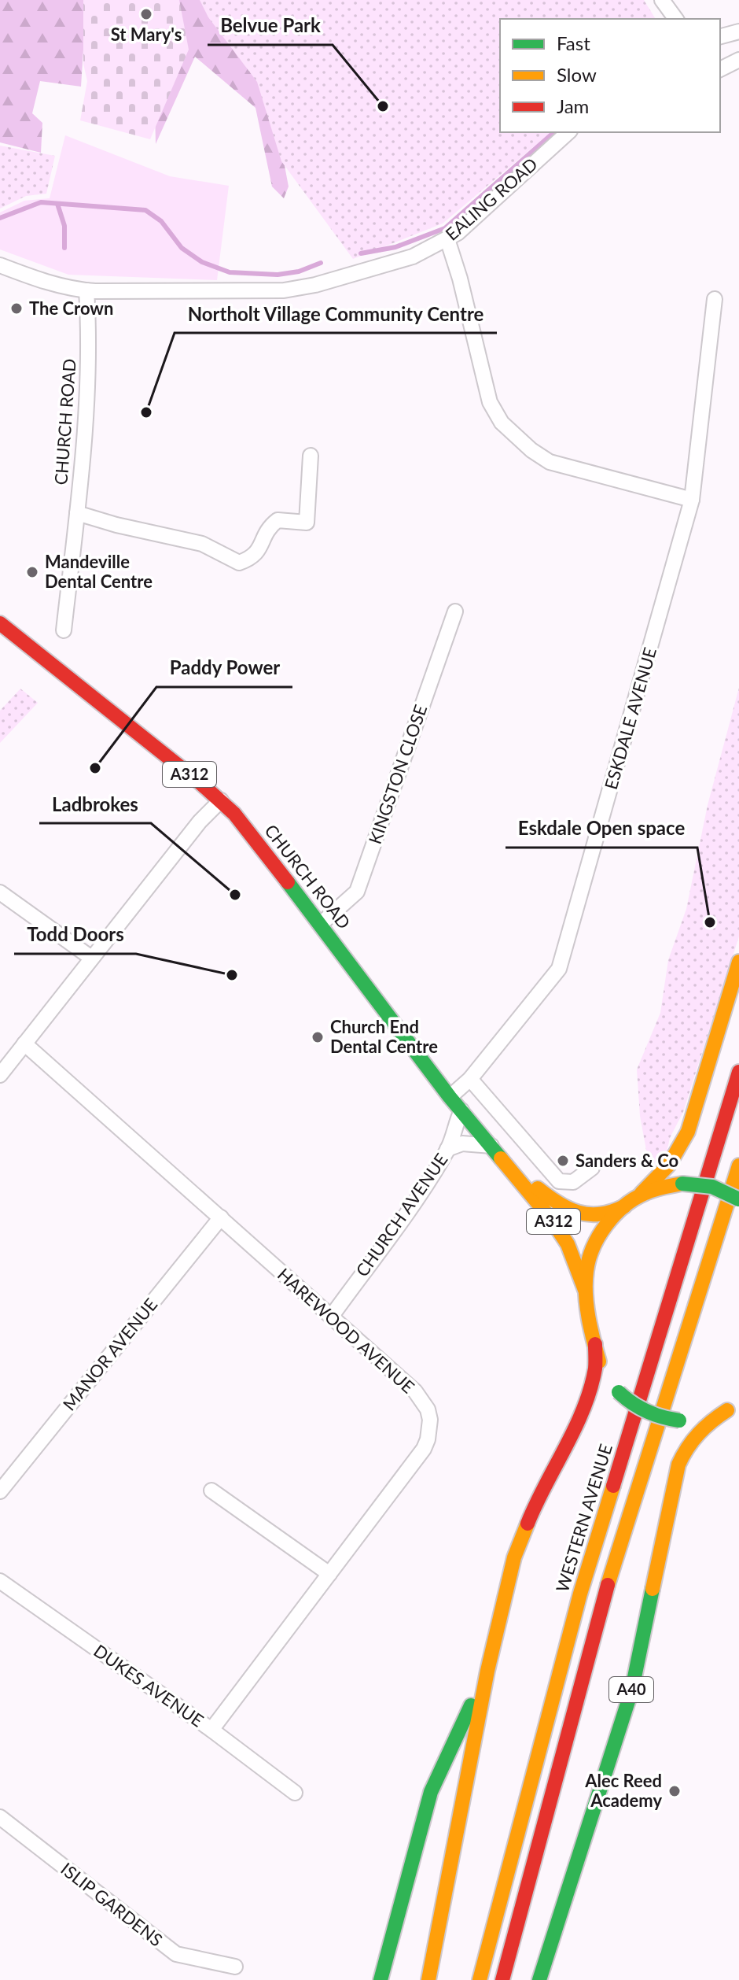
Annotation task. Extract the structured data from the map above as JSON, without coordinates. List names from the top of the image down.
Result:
{
  "streets": {
    "main road": [
      "CHURCH ROAD",
      "A312",
      "WESTERN AVENUE",
      "A40"
    ],
    "street": [
      "EALING ROAD",
      "ESKDALE AVENUE",
      "KINGSTON CLOSE",
      "CHURCH AVENUE",
      "HAREWOOD AVENUE",
      "MANOR AVENUE",
      "DUKES AVENUE",
      "ISLIP GARDENS"
    ]
  },
  "crossings": [
    ["EALING ROAD", "CHURCH ROAD"],
    ["CHURCH ROAD", "ESKDALE AVENUE"],
    ["CHURCH ROAD", "A312"],
    ["CHURCH ROAD", "KINGSTON CLOSE"],
    ["CHURCH ROAD", "CHURCH AVENUE"],
    ["A312", "A40"],
    ["CHURCH AVENUE", "HAREWOOD AVENUE"],
    ["HAREWOOD AVENUE", "MANOR AVENUE"],
    ["HAREWOOD AVENUE", "DUKES AVENUE"]
  ],
  "places": [
    "St Mary's",
    "Belvue Park",
    "The Crown",
    "Northolt Village Community Centre",
    "Mandeville Dental Centre",
    "Paddy Power",
    "Ladbrokes",
    "Eskdale Open space",
    "Todd Doors",
    "Church End Dental Centre",
    "Sanders & Co",
    "Alec Reed Academy"
  ],
  "legend": ["Fast", "Slow", "Jam"]
}
